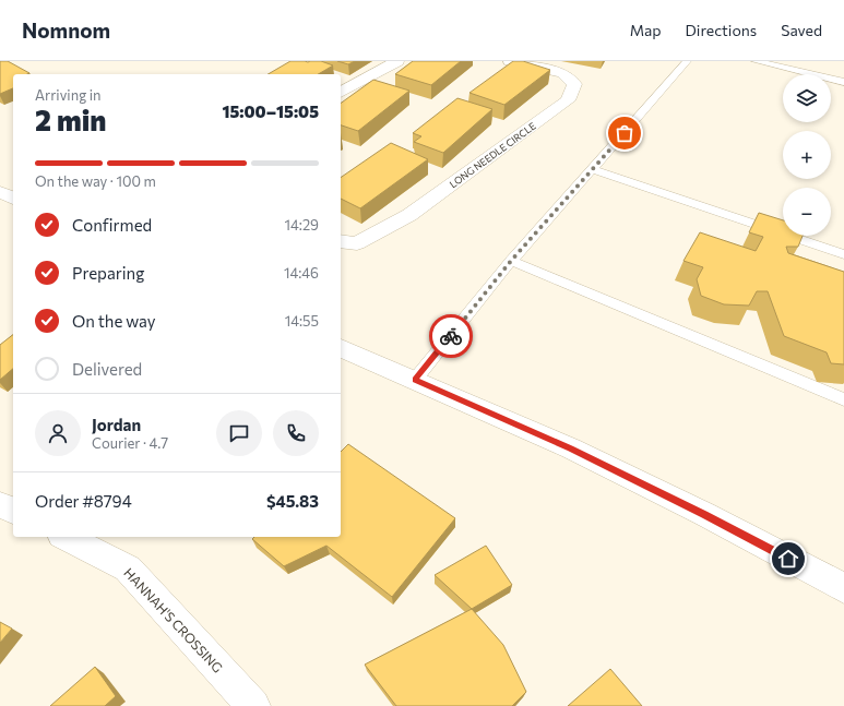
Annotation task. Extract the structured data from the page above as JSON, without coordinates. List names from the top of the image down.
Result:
{
  "streets": {
    "street": ["LONG NEEDLE CIRCLE", "HANNAH'S CROSSING"]
  },
  "page": {
    "header": "Nomnom",
    "nav": ["Map", "Directions", "Saved"],
    "map_buttons": ["+", "−"],
    "heading": ["2 min", "Arriving in", "15:00–15:05"],
    "panel": [
      "Jordan",
      "Courier · 4.7",
      "Order #8794",
      "$45.83"
    ],
    "bar": "On the way · 100 m",
    "list": [
      ["Confirmed", "14:29"],
      ["Preparing", "14:46"],
      ["On the way", "14:55"],
      "Delivered"
    ]
  }
}
